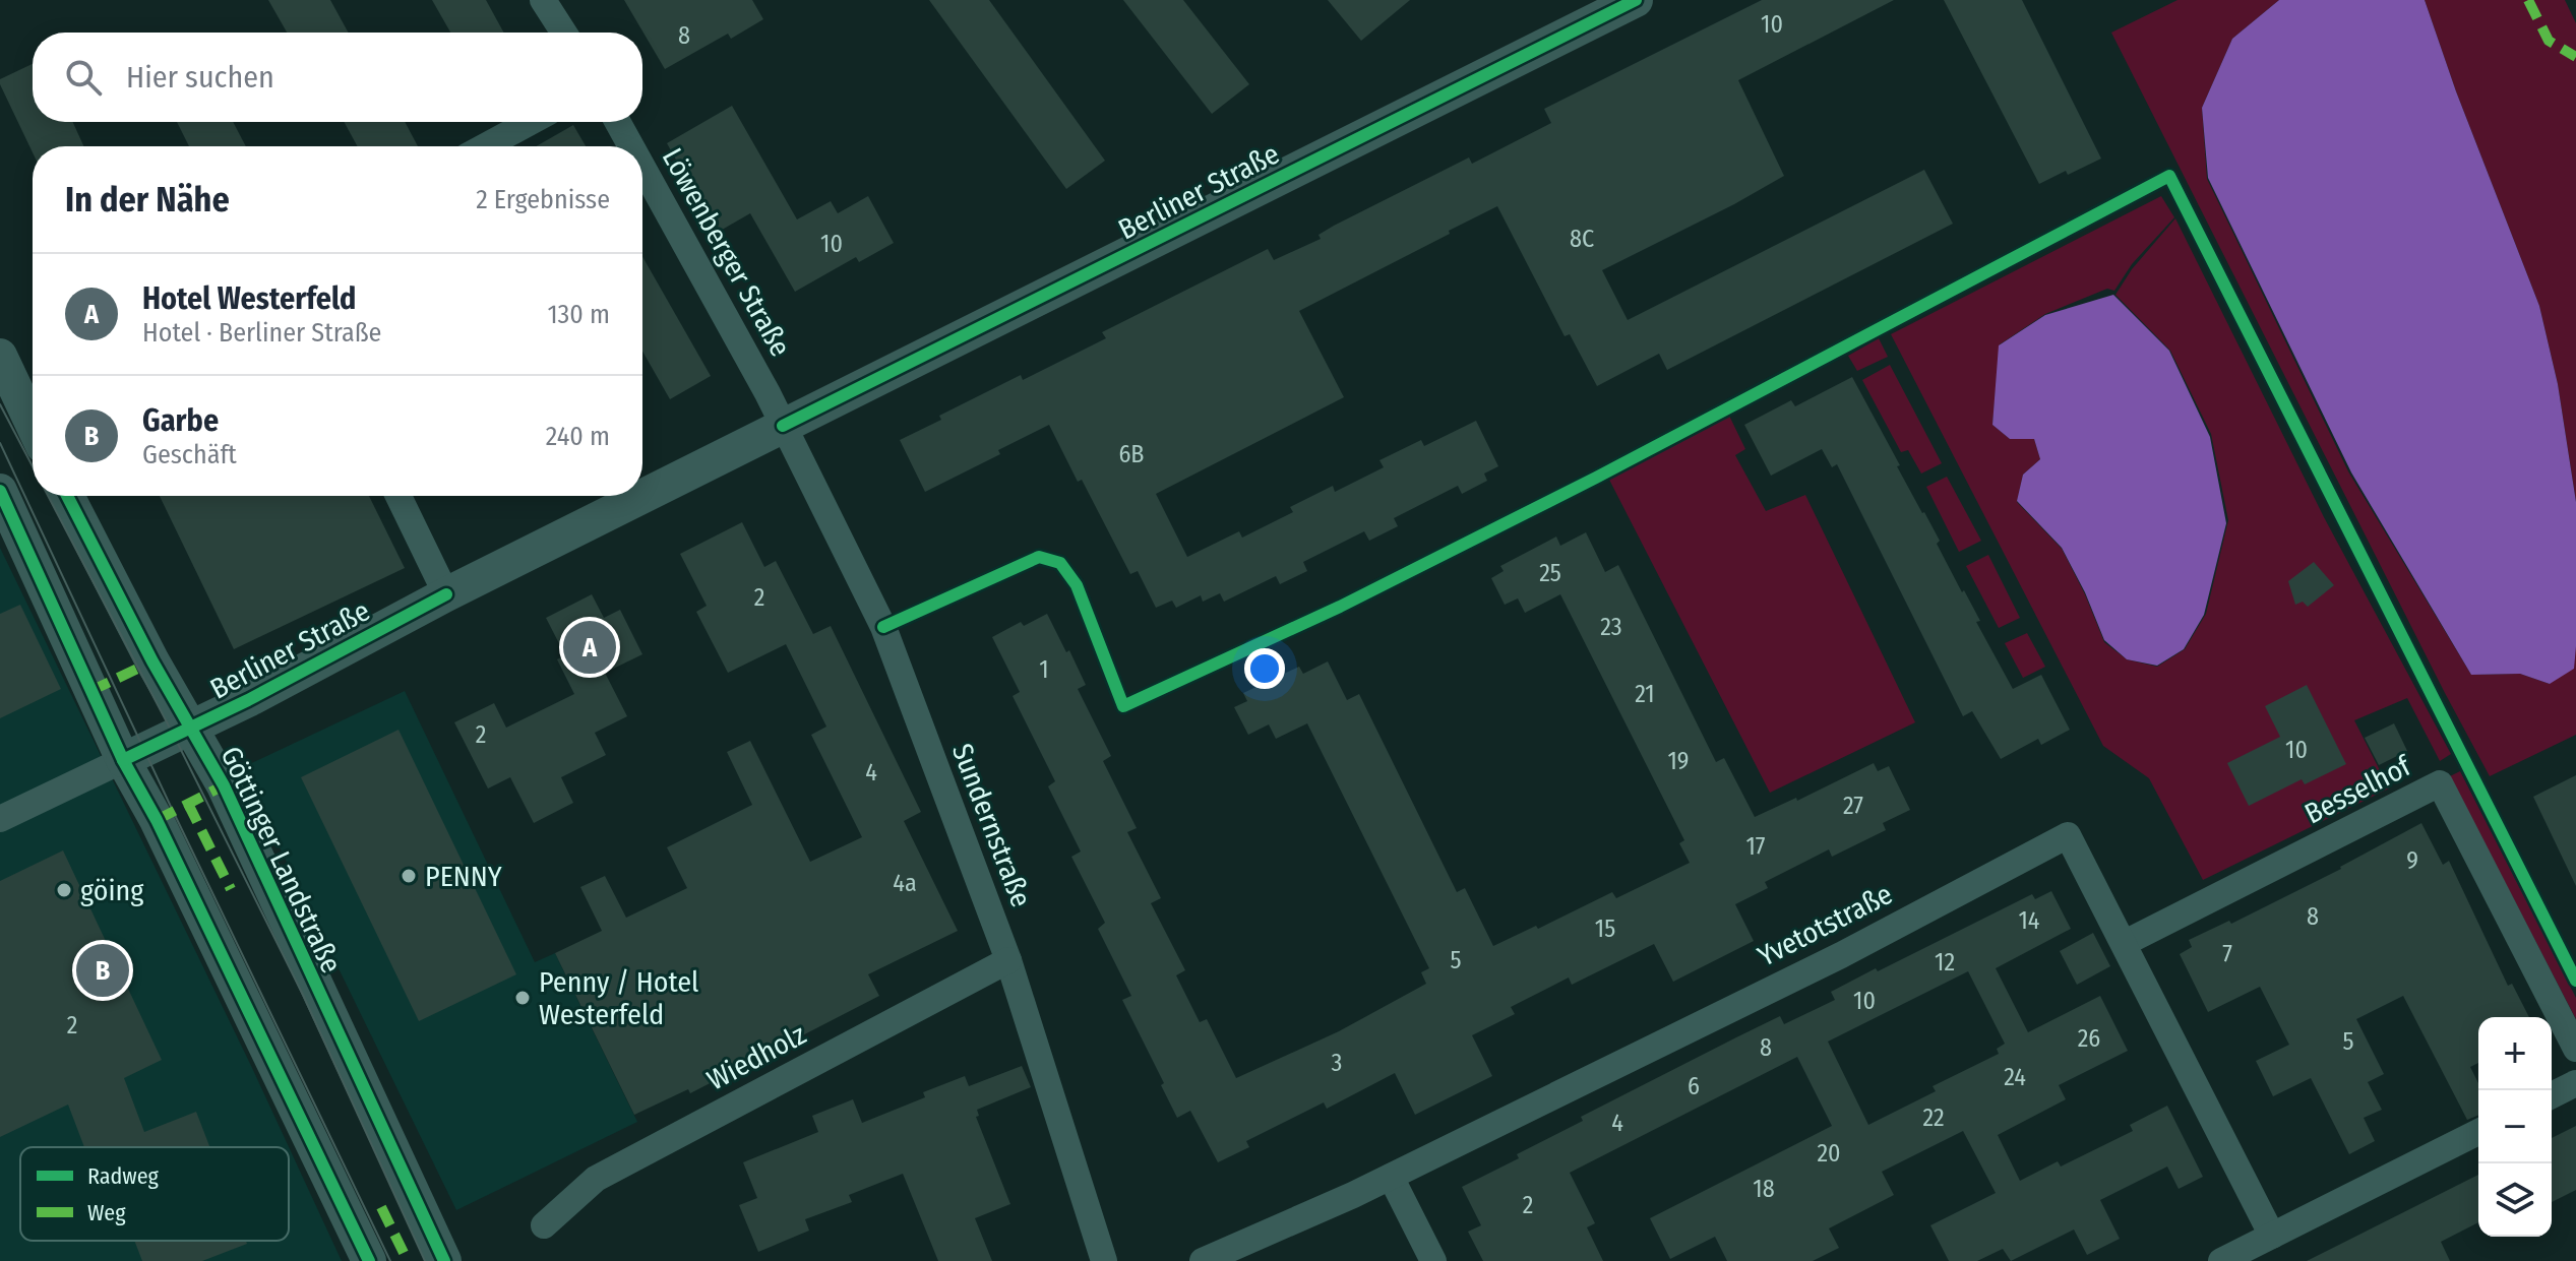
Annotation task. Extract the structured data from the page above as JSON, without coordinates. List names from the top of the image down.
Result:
{
  "streets": {
    "street": [
      "Berliner Straße",
      "Löwenberger Straße",
      "Besselhof",
      "Sundernstraße",
      "Göttinger Landstraße",
      "Yvetotstraße",
      "Wiedholz"
    ]
  },
  "crossings": [
    ["Berliner Straße", "Löwenberger Straße"],
    ["Berliner Straße", "Sundernstraße"],
    ["Berliner Straße", "Göttinger Landstraße"],
    ["Löwenberger Straße", "Sundernstraße"],
    ["Besselhof", "Yvetotstraße"],
    ["Sundernstraße", "Wiedholz"]
  ],
  "places": ["PENNY", "göing", "Penny / Hotel Westerfeld"],
  "house_numbers": [
    "10",
    "8",
    "8C",
    "10",
    "6B",
    "25",
    "2",
    "23",
    "1",
    "21",
    "2",
    "10",
    "19",
    "4",
    "27",
    "17",
    "9",
    "4a",
    "8",
    "14",
    "15",
    "7",
    "5",
    "12",
    "10",
    "2",
    "26",
    "5",
    "8",
    "3",
    "24",
    "6",
    "22",
    "4",
    "20",
    "18",
    "2"
  ],
  "legend": ["Radweg", "Weg"],
  "page": {
    "search": "Hier suchen",
    "heading": ["In der Nähe", "2 Ergebnisse"],
    "list": [
      {
        "mark": "A",
        "name": "Hotel Westerfeld",
        "note": "Hotel · Berliner Straße",
        "value": "130 m"
      },
      {
        "mark": "B",
        "name": "Garbe",
        "note": "Geschäft",
        "value": "240 m"
      }
    ],
    "pins": ["A", "B"],
    "map_buttons": ["+", "−"]
  }
}
